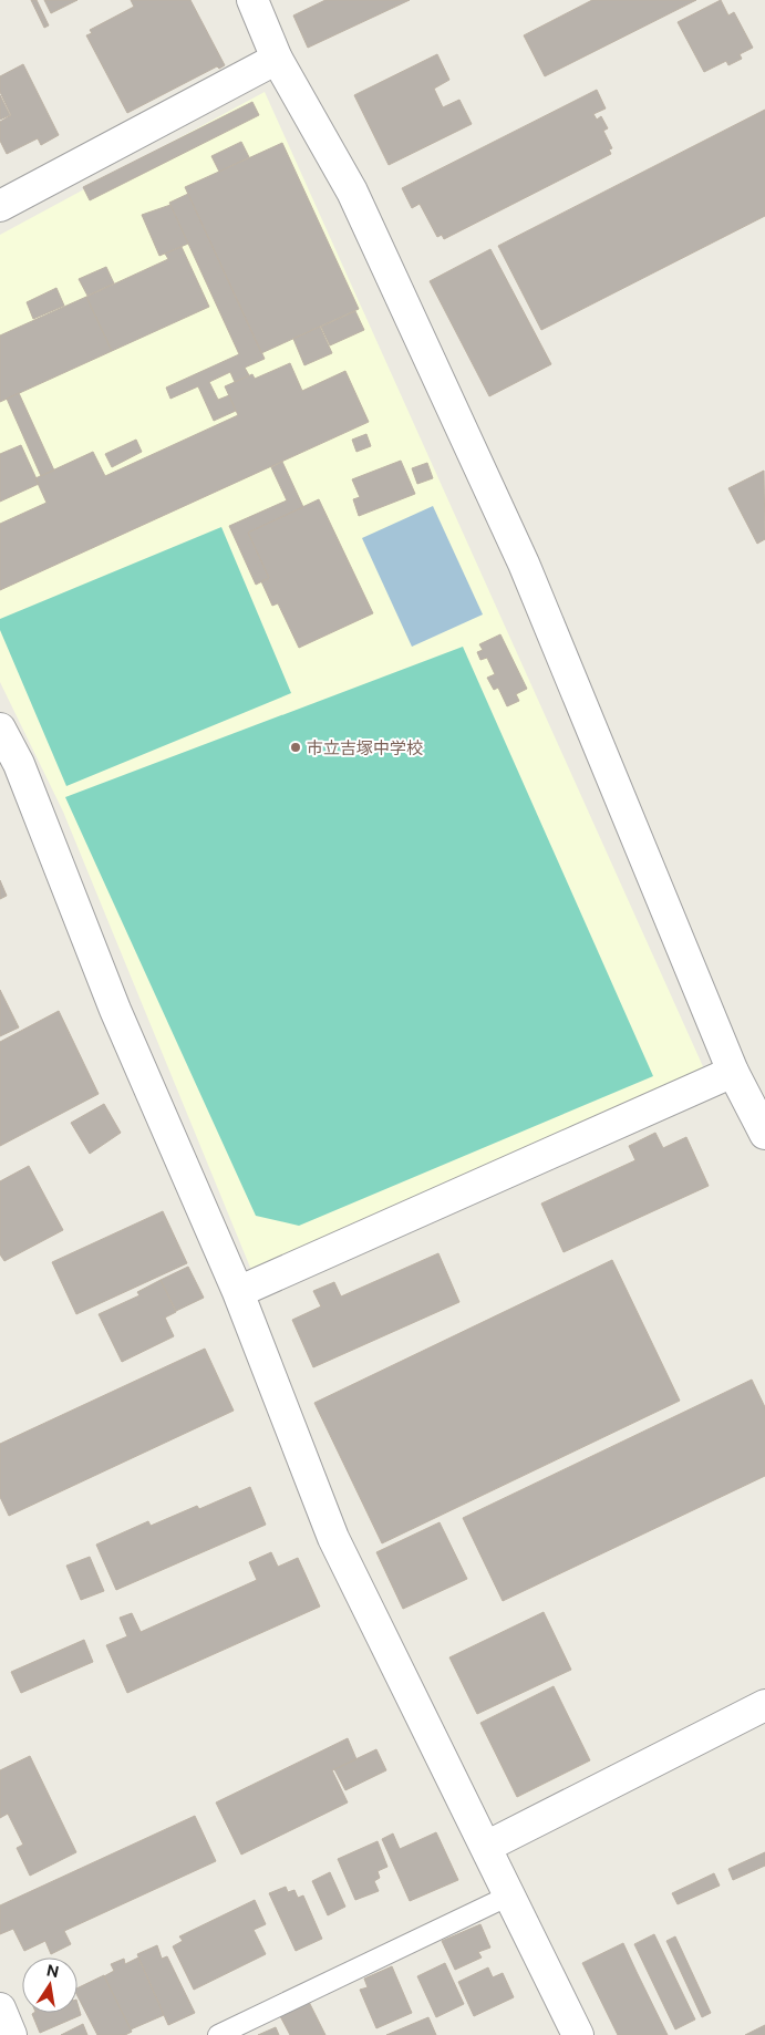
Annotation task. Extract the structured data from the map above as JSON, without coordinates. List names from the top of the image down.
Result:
{
  "places": ["市立吉塚中学校"],
  "north": "top"
}
